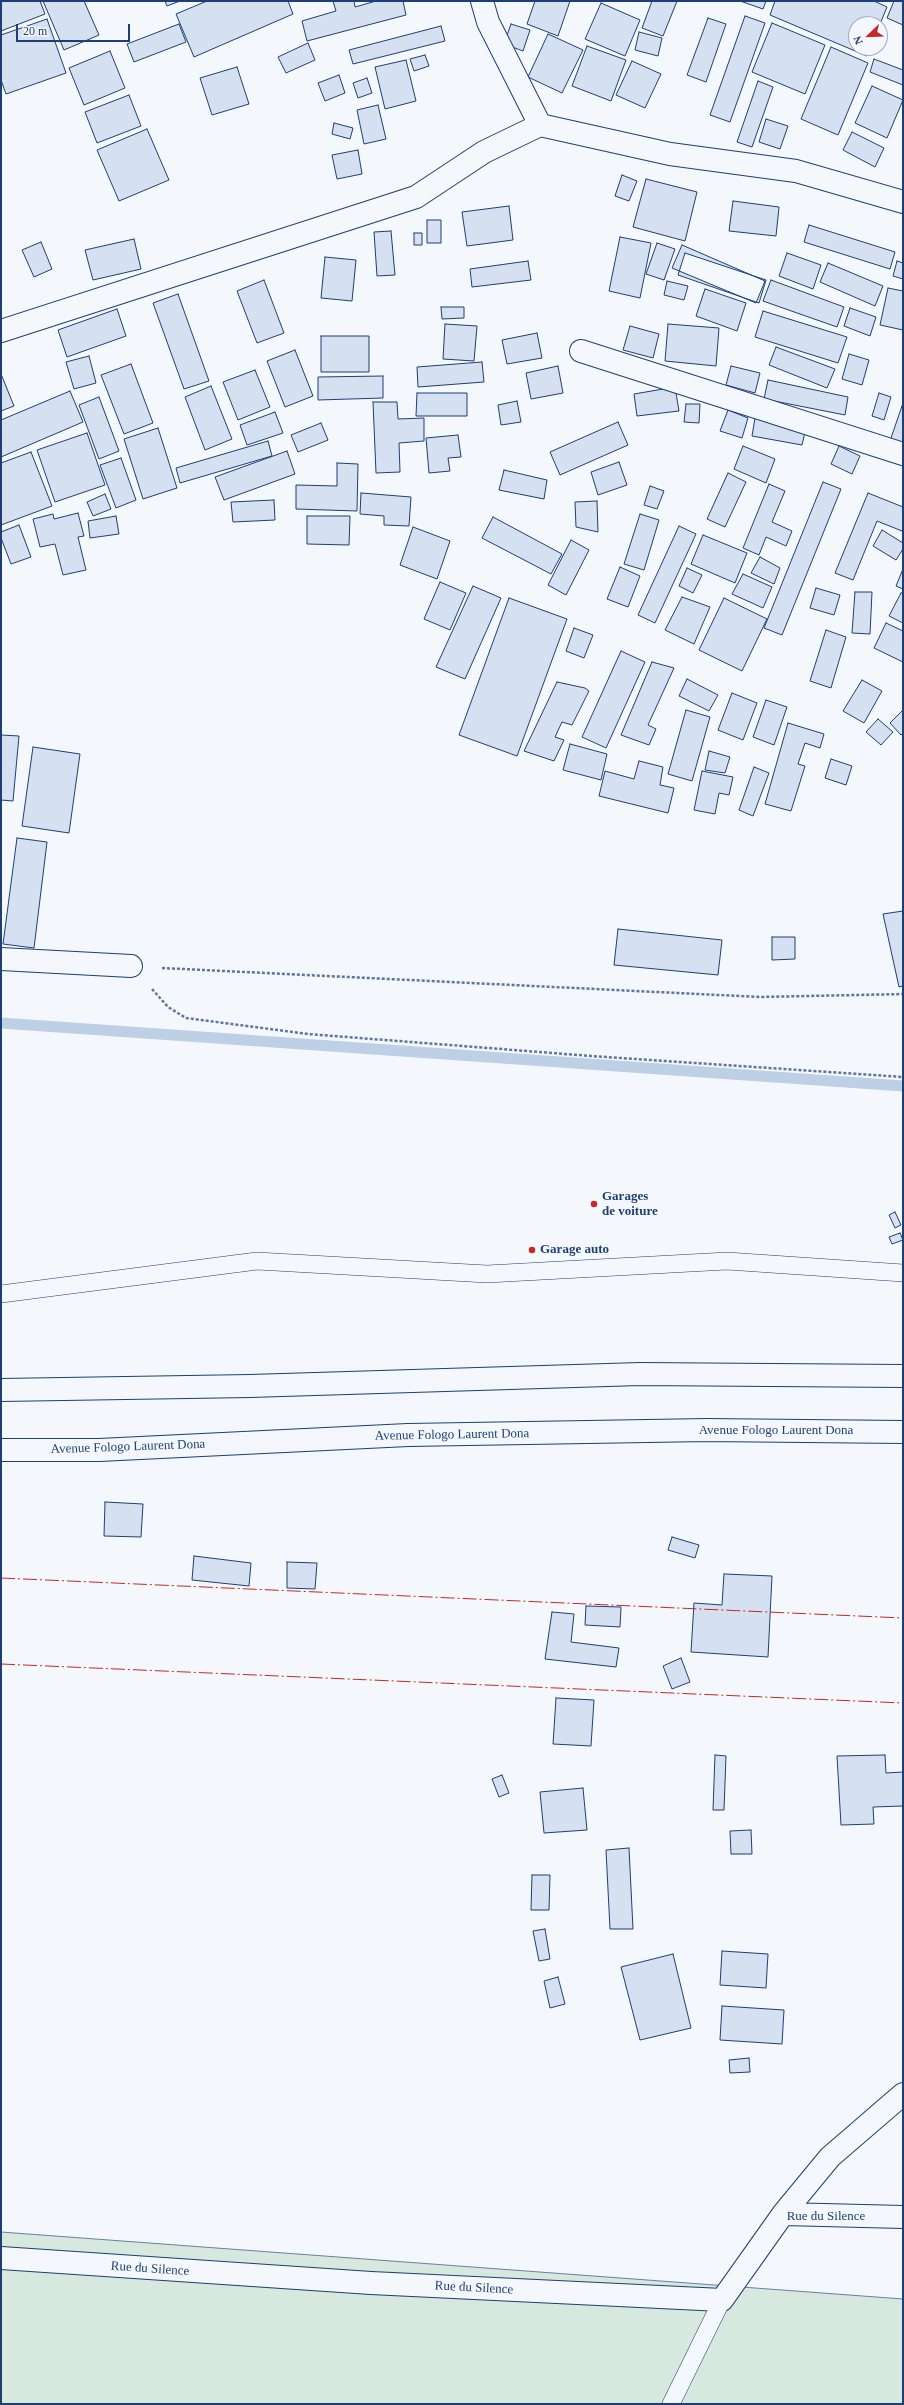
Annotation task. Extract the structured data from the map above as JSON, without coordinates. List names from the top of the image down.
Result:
{
  "streets": {
    "street": ["Avenue Fologo Laurent Dona", "Rue du Silence"]
  },
  "places": ["Garages de voiture", "Garage auto"],
  "scale_bar": "20 m",
  "north": "bottom left"
}
